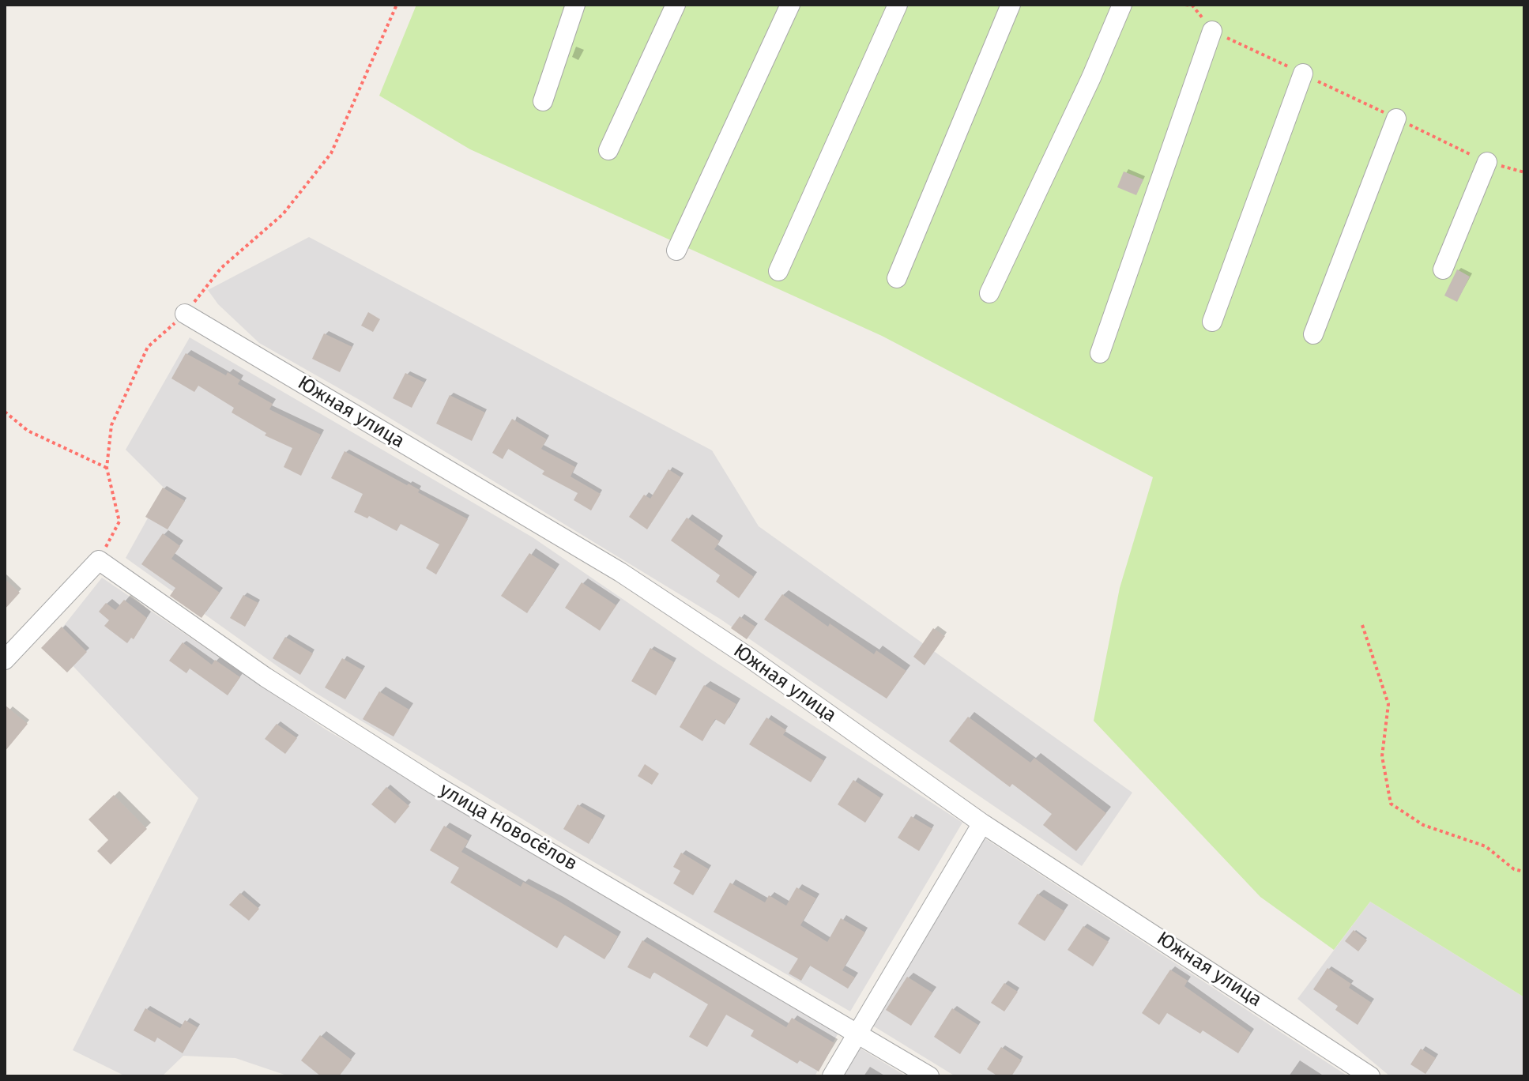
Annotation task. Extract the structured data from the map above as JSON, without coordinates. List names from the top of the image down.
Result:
{
  "streets": {
    "street": ["Южная улица", "улица Новосёлов"]
  }
}
